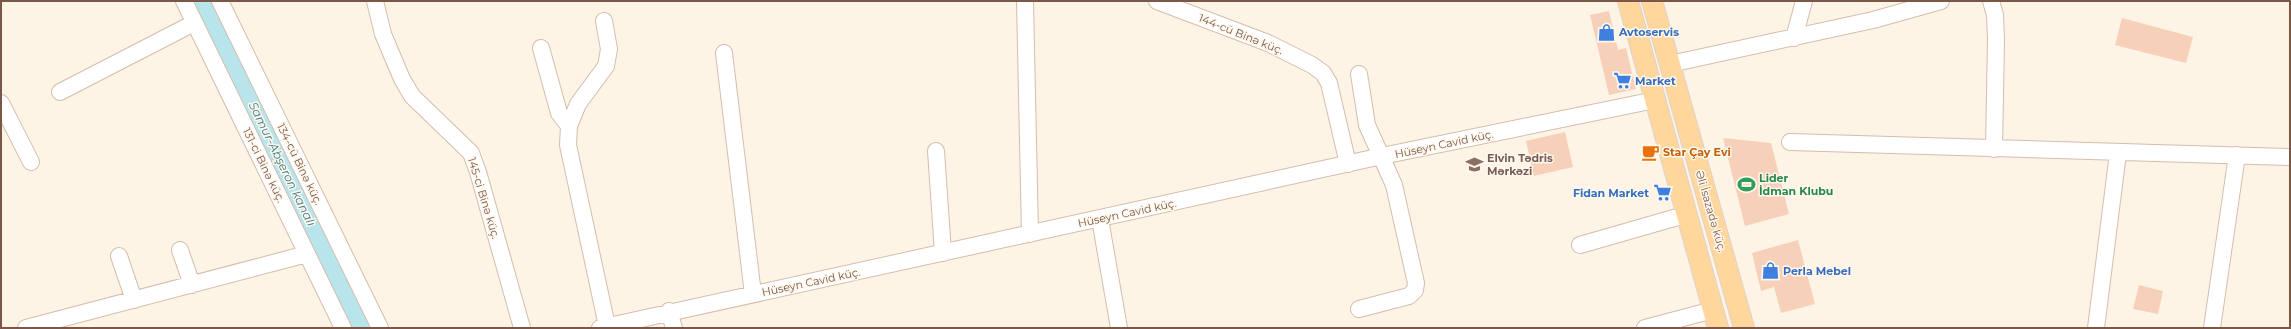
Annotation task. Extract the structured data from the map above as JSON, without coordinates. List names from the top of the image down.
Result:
{
  "streets": {
    "main road": ["Əli İsazadə küç."],
    "street": [
      "144-cü Binə küç.",
      "Hüseyn Cavid küç.",
      "134-cü Binə küç.",
      "131-ci Binə küç.",
      "145-ci Binə küç."
    ]
  },
  "crossings": [
    ["144-cü Binə küç.", "Hüseyn Cavid küç."],
    ["Hüseyn Cavid küç.", "Əli İsazadə küç."]
  ],
  "water": ["Samur-Abşeron kanalı"],
  "places": {
    "shop": ["Avtoservis", "Perla Mebel"],
    "supermarket": ["Market", "Fidan Market"],
    "cafe": ["Star Çay Evi"],
    "school or university": ["Elvin Tədris Mərkəzi"],
    "sports": ["Lider İdman Klubu"]
  }
}
